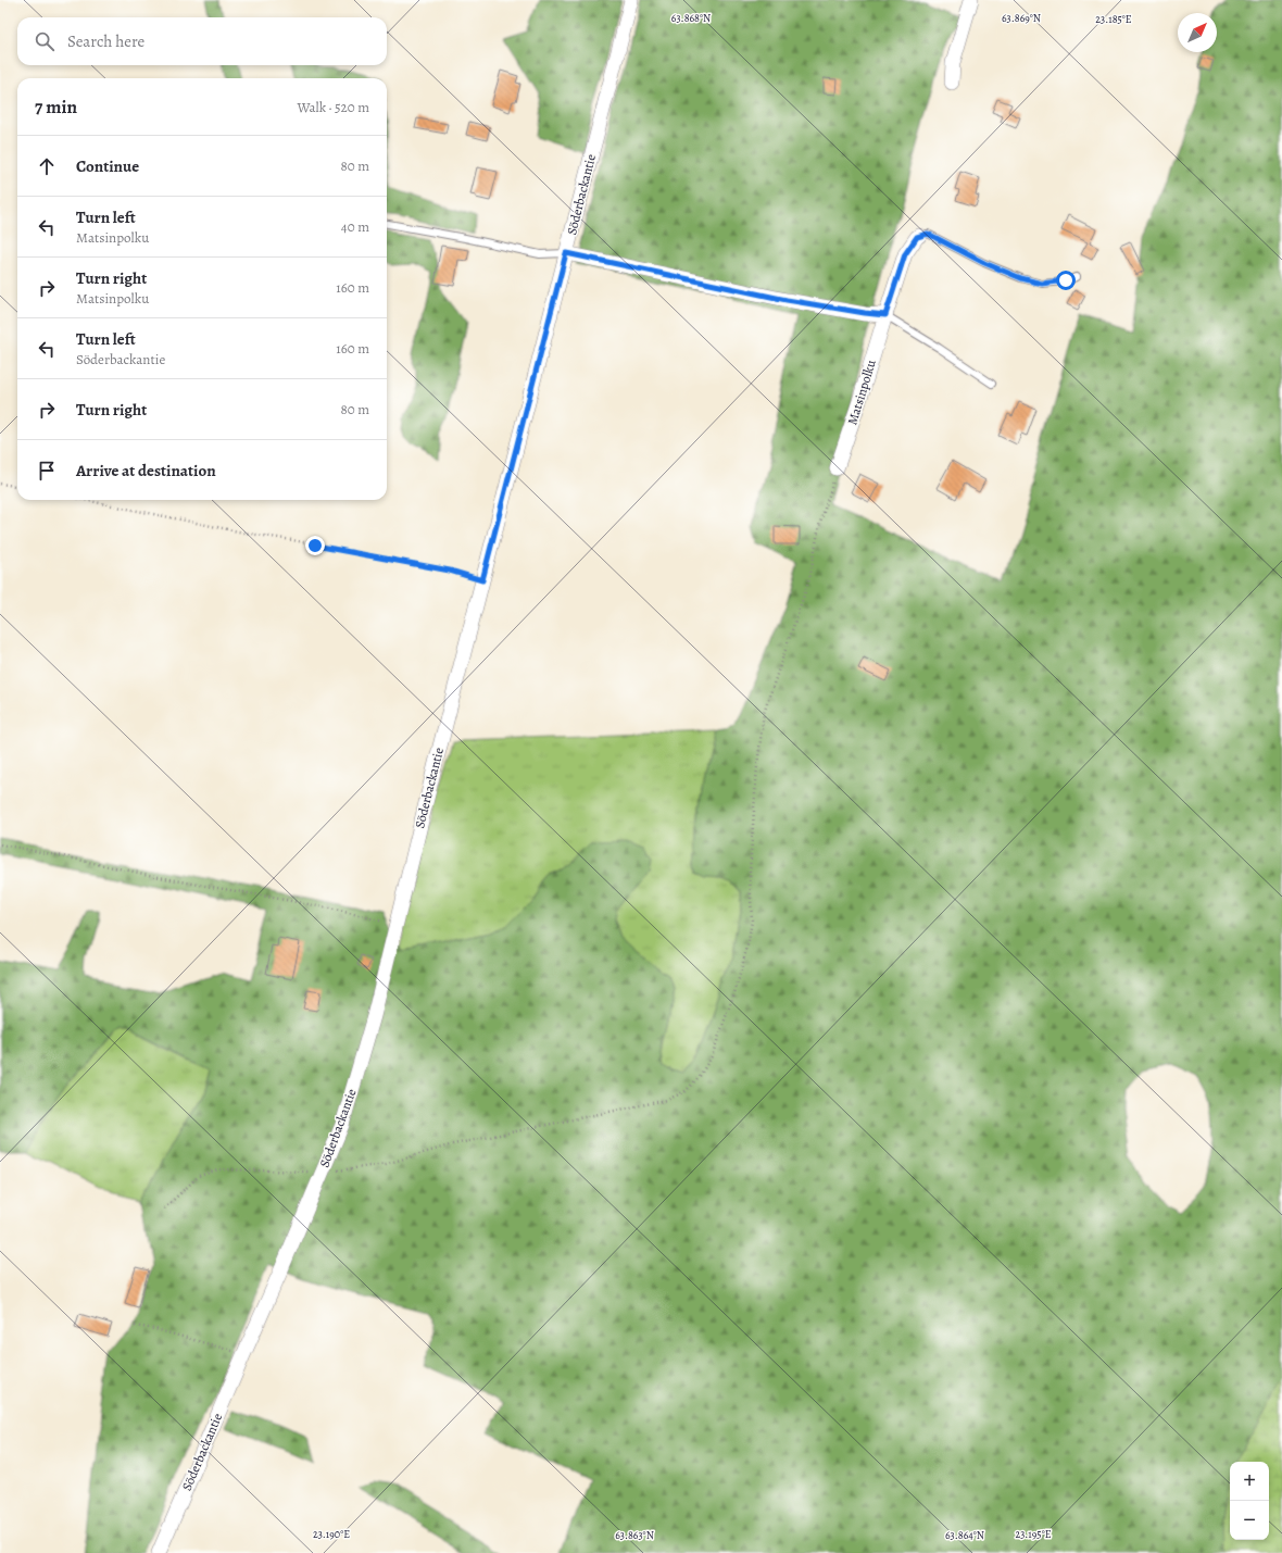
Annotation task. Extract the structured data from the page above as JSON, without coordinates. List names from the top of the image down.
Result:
{
  "streets": {
    "street": ["Söderbackantie", "Matsinpolku"]
  },
  "north": "top right",
  "page": {
    "search": "Search here",
    "heading": ["7 min", "Walk · 520 m"],
    "list": [
      ["Continue", "80 m"],
      ["Turn left", "Matsinpolku", "40 m"],
      ["Turn right", "Matsinpolku", "160 m"],
      ["Turn left", "Söderbackantie", "160 m"],
      ["Turn right", "80 m"],
      "Arrive at destination"
    ],
    "map_buttons": ["+", "−"]
  },
  "coordinates": [
    "63.868°N",
    "63.869°N",
    "23.185°E",
    "23.190°E",
    "23.195°E",
    "63.863°N",
    "63.864°N"
  ]
}
